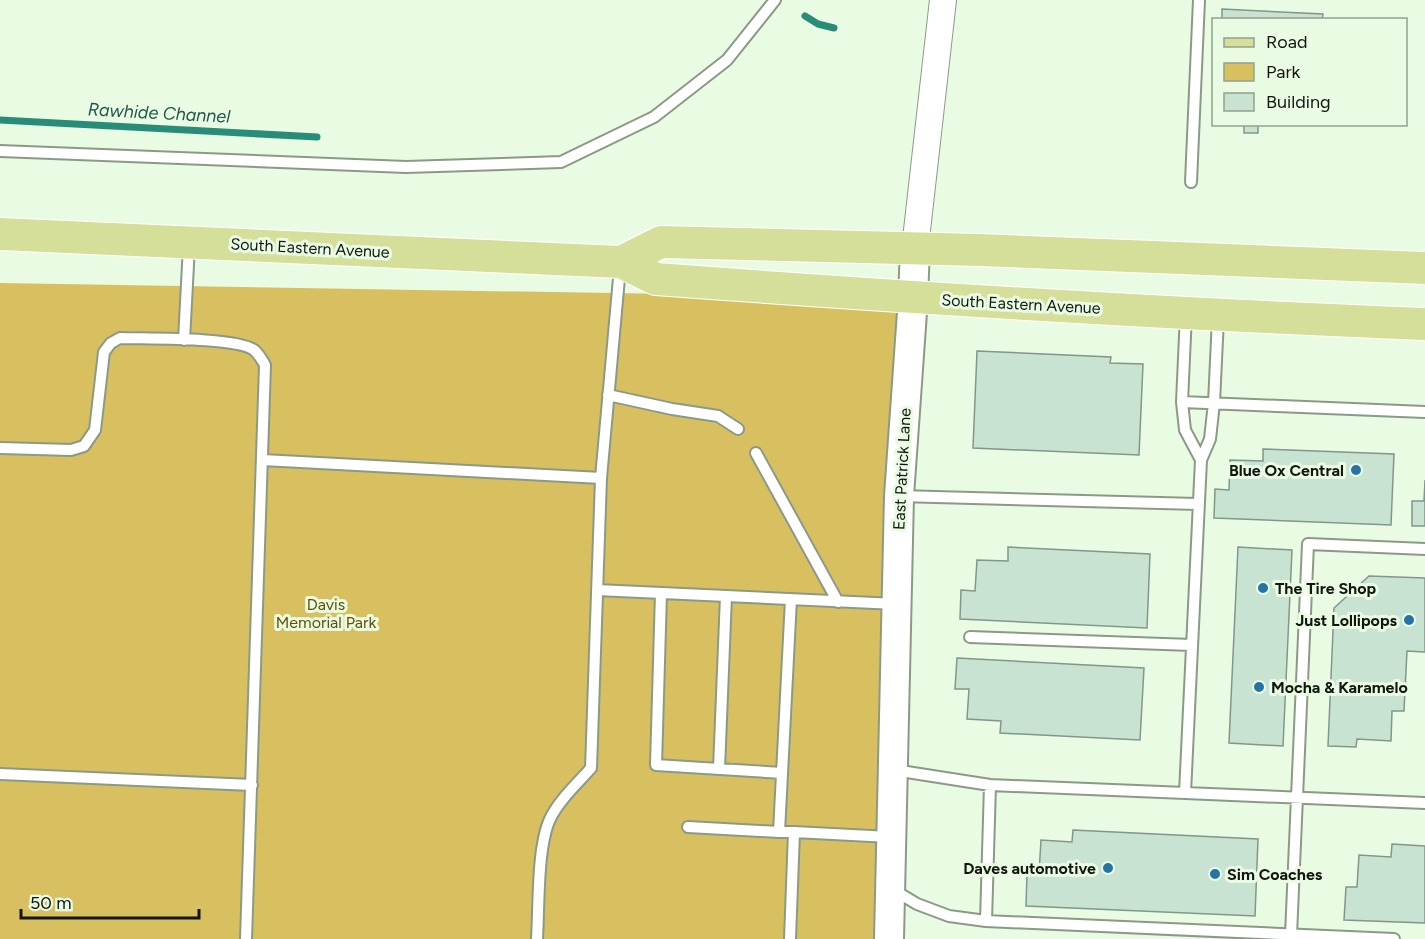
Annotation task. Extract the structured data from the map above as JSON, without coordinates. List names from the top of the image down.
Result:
{
  "streets": {
    "main road": ["South Eastern Avenue", "East Patrick Lane"]
  },
  "crossings": [
    ["South Eastern Avenue", "East Patrick Lane"]
  ],
  "water": ["Rawhide Channel"],
  "parks": ["Davis Memorial Park"],
  "places": [
    "Blue Ox Central",
    "The Tire Shop",
    "Just Lollipops",
    "Mocha & Karamelo",
    "Daves automotive",
    "Sim Coaches"
  ],
  "legend": ["Road", "Park", "Building"],
  "scale_bar": "50 m"
}
